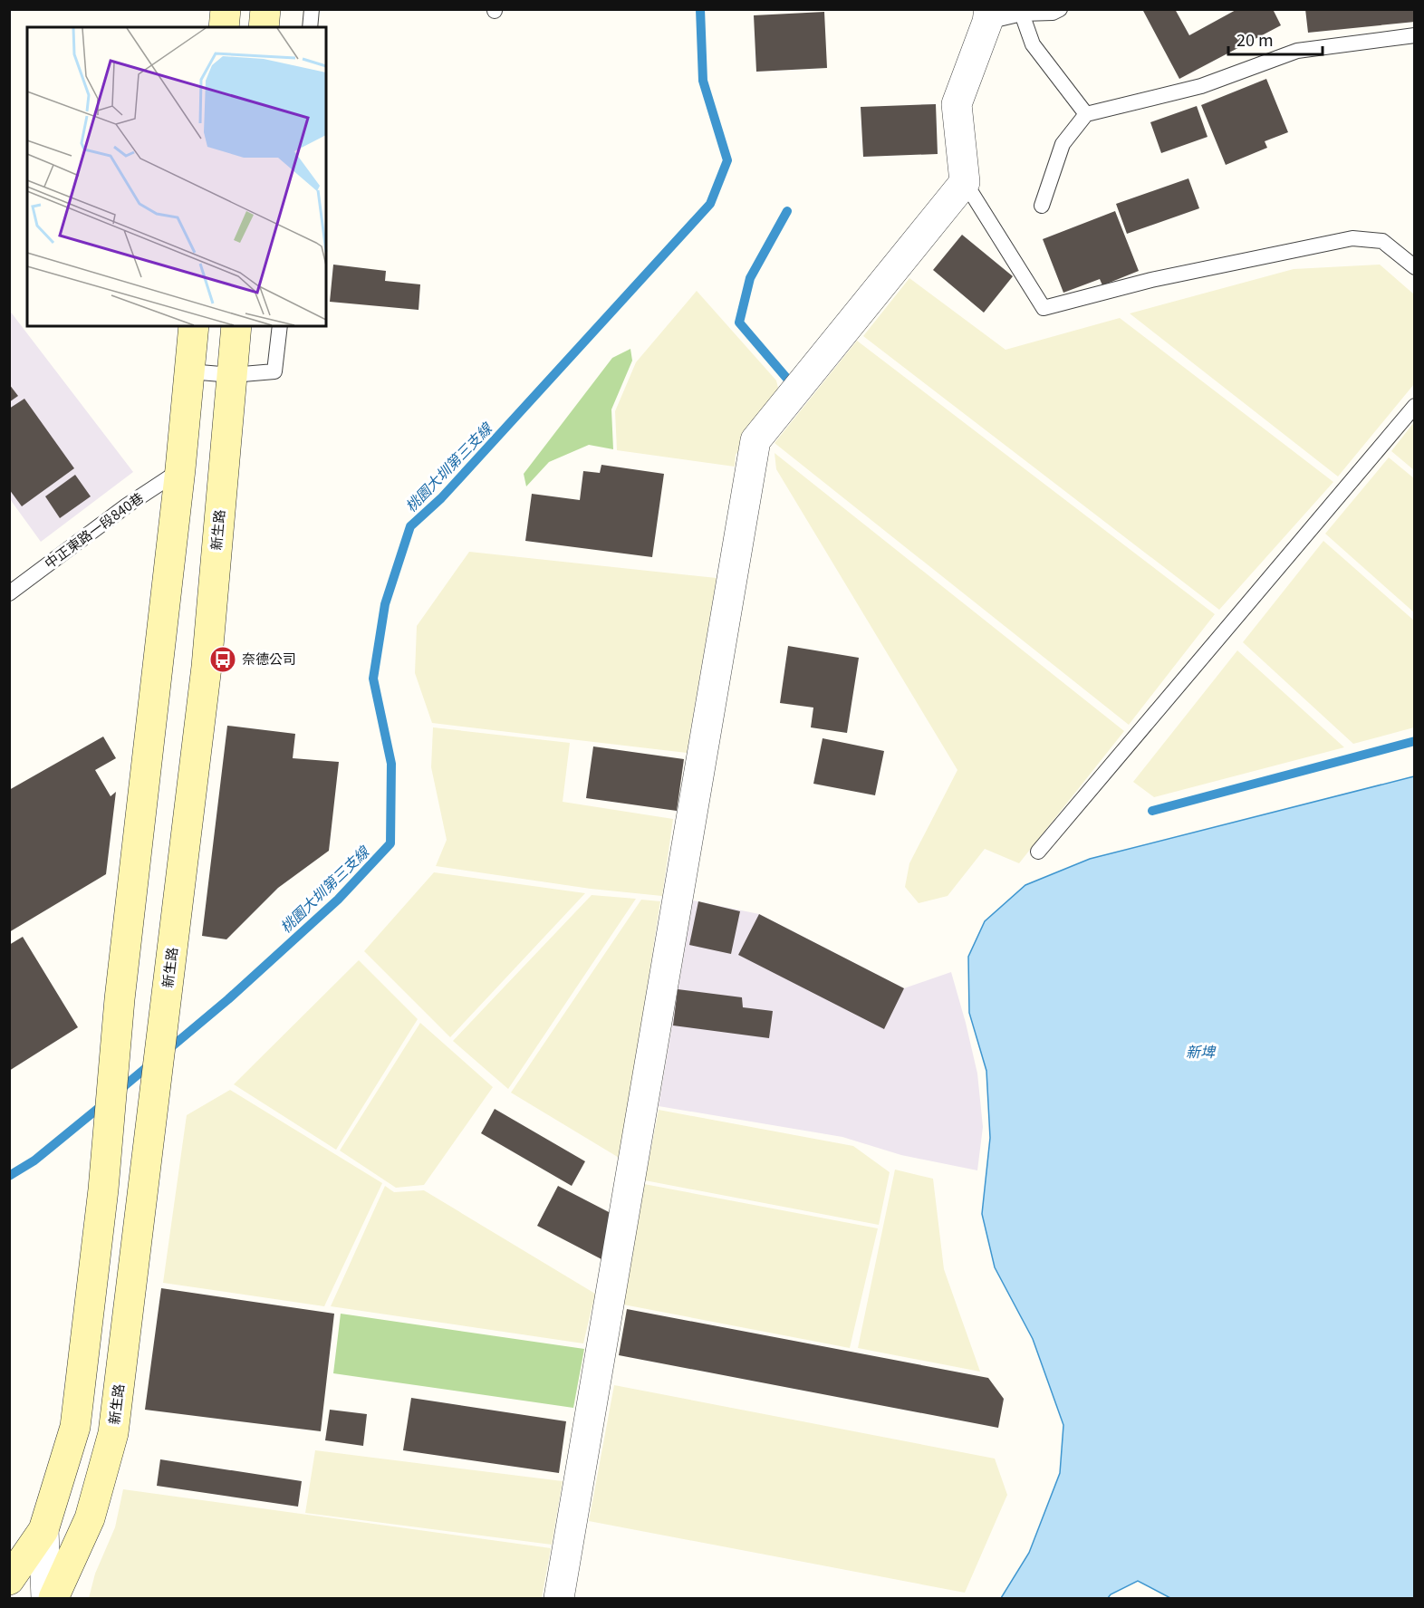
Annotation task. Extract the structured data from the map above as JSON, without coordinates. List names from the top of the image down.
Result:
{
  "streets": {
    "main road": ["新生路"],
    "lane": ["中正東路一段840巷"]
  },
  "water": ["桃園大圳第三支線", "新埤"],
  "places": {
    "bus stop": ["奈德公司"]
  },
  "scale_bar": "20 m"
}
